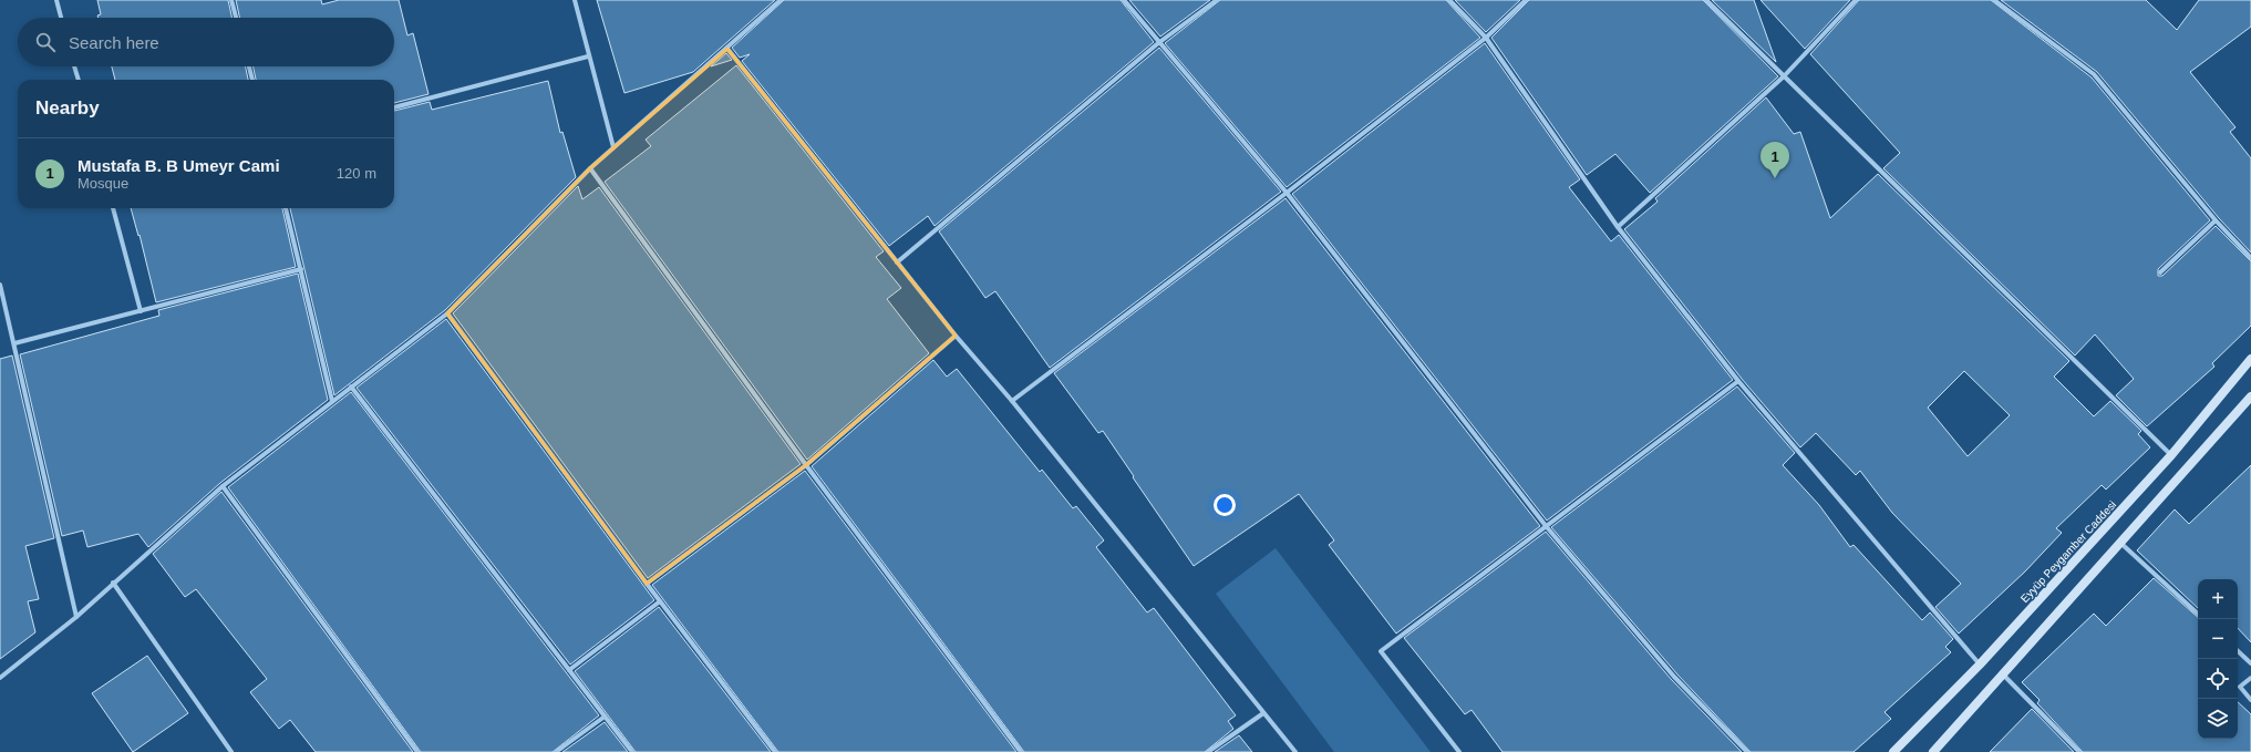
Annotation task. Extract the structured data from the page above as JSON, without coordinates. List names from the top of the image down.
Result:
{
  "streets": {
    "main road": ["Eyyüp Peygamber Caddesi"]
  },
  "page": {
    "search": "Search here",
    "heading": "Nearby",
    "list": [
      {
        "mark": "1",
        "name": "Mustafa B. B Umeyr Cami",
        "note": "Mosque",
        "value": "120 m"
      }
    ],
    "pins": "1",
    "map_buttons": ["+", "−"]
  }
}
